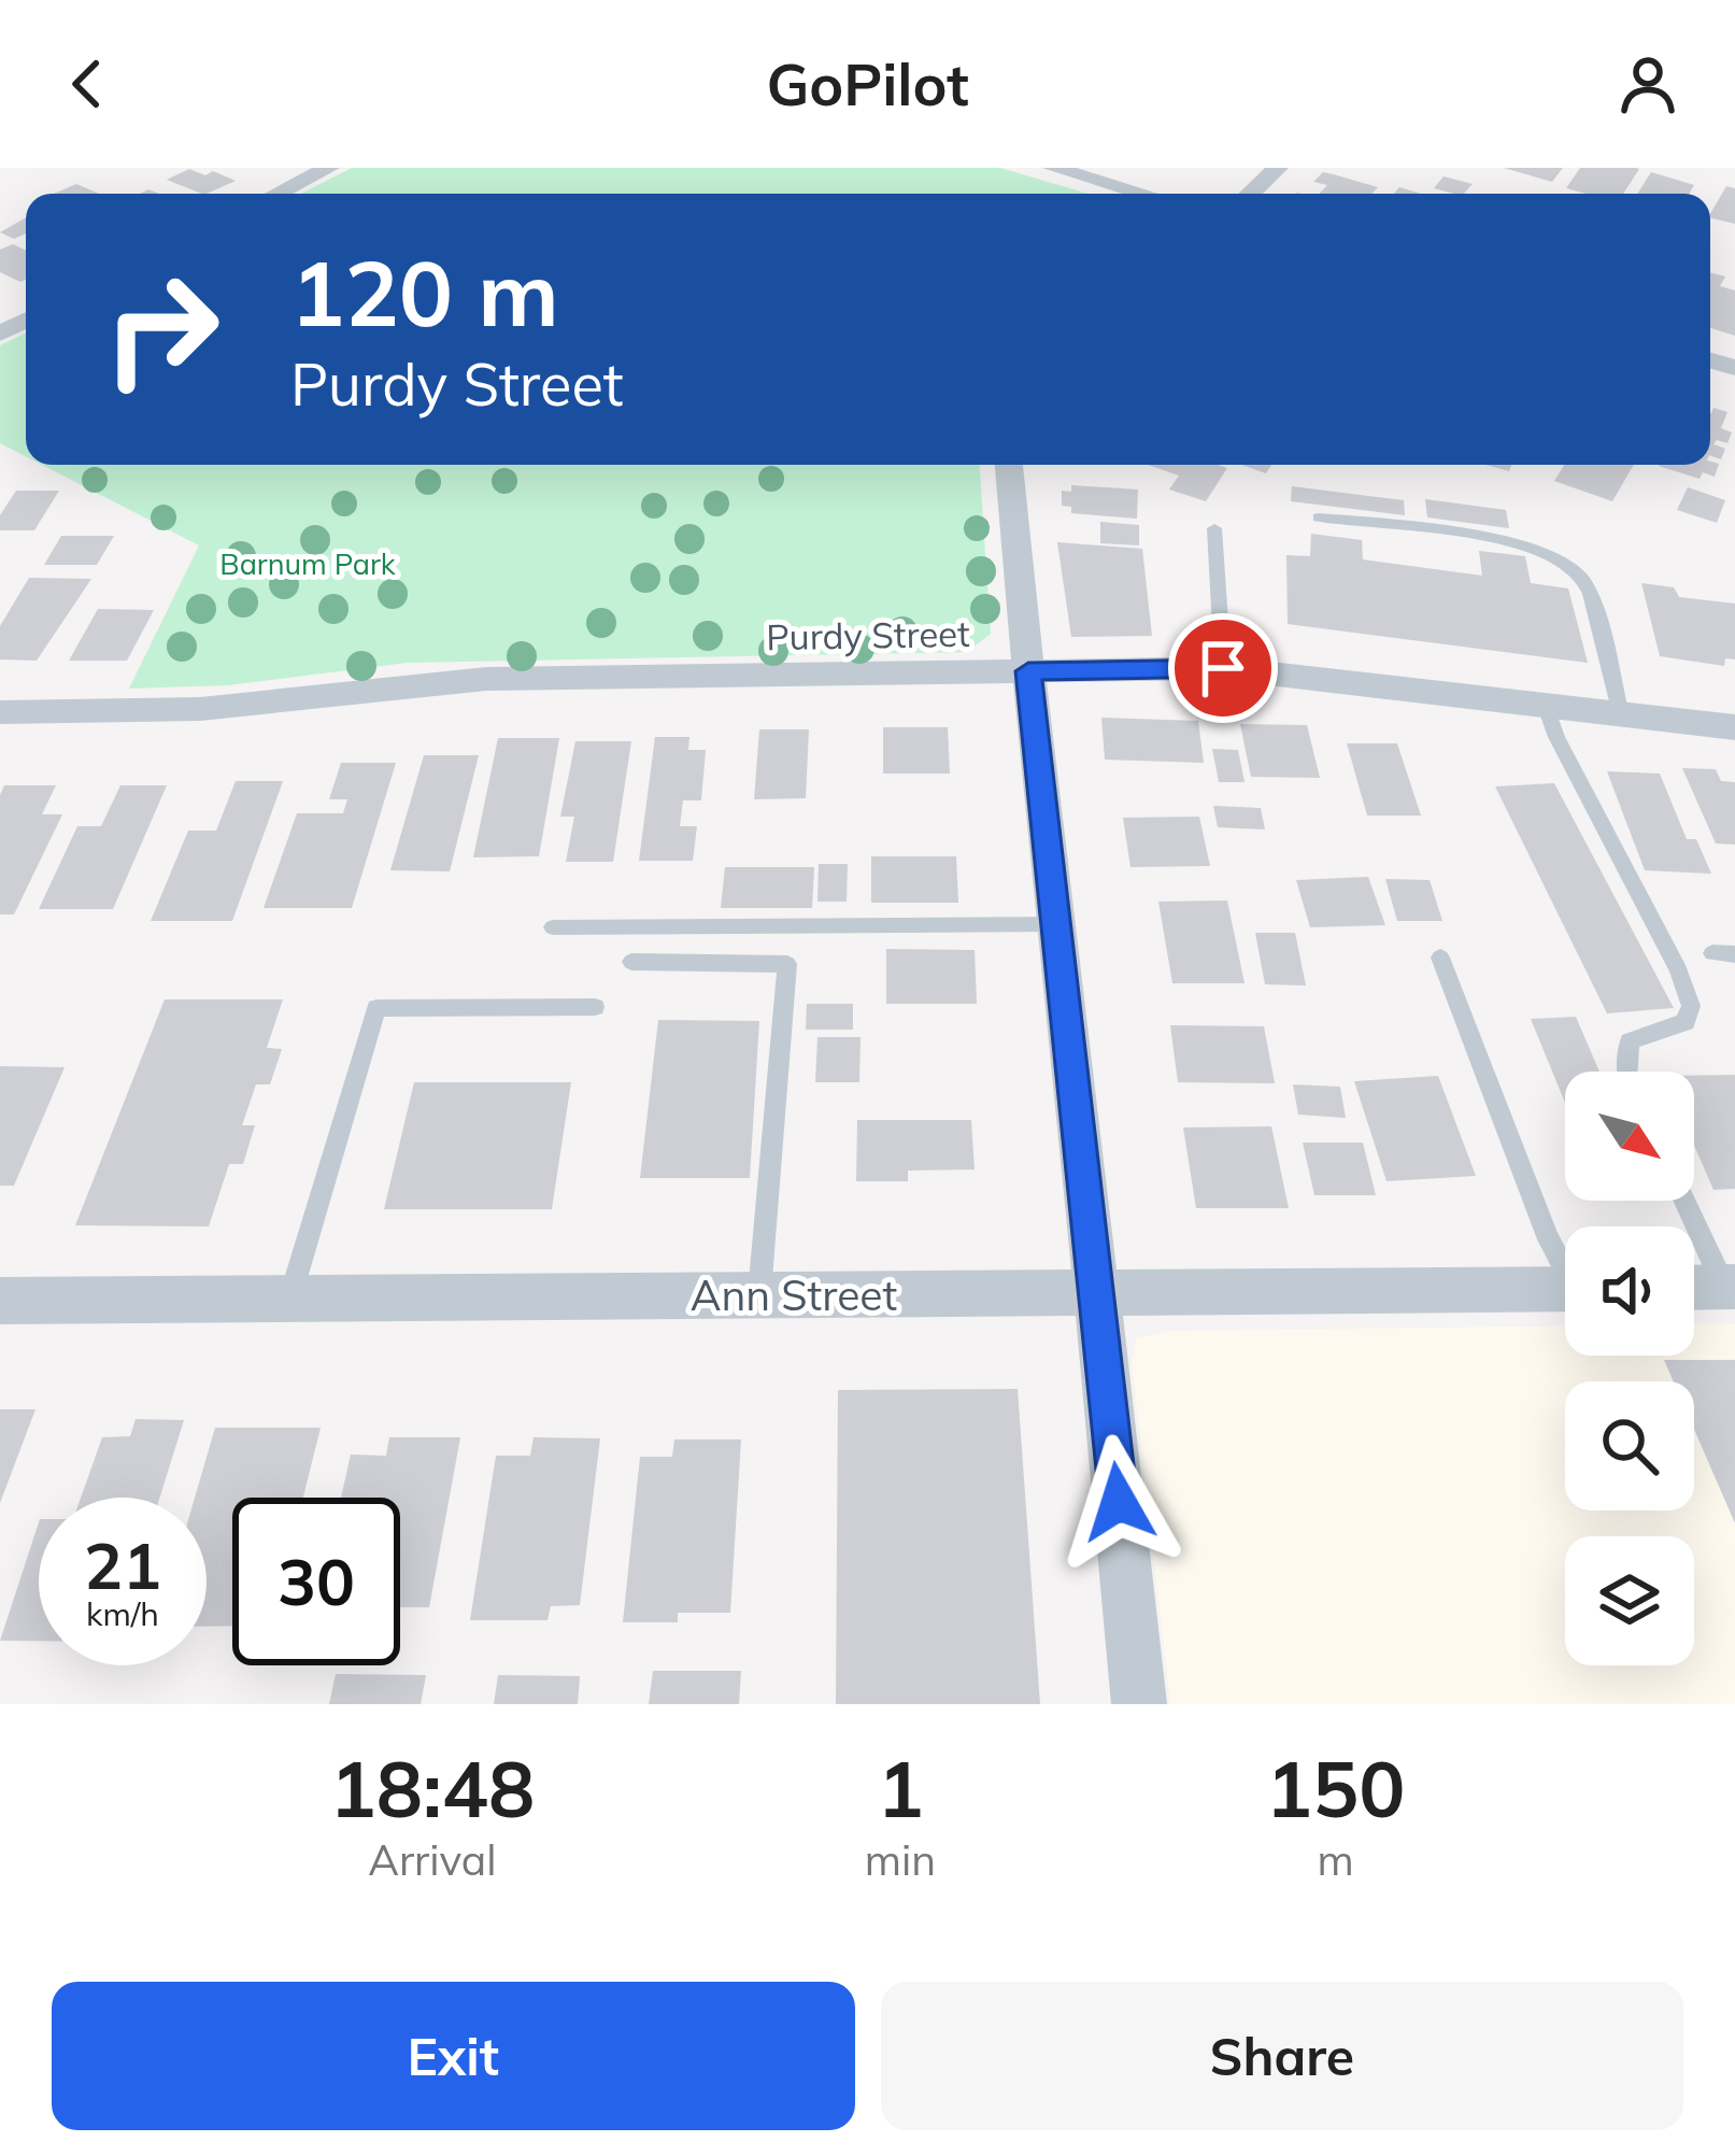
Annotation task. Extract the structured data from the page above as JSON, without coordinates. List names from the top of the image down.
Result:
{
  "streets": {
    "street": ["Purdy Street", "Ann Street"]
  },
  "parks": ["Barnum Park"],
  "north": "bottom right",
  "page": {
    "header": "GoPilot",
    "turn": ["120 m", "Purdy Street"],
    "speed": "21 km/h",
    "limit": "30",
    "eta": [
      "18:48",
      "Arrival",
      "1",
      "min",
      "150",
      "m"
    ],
    "buttons": ["Exit", "Share"]
  }
}
